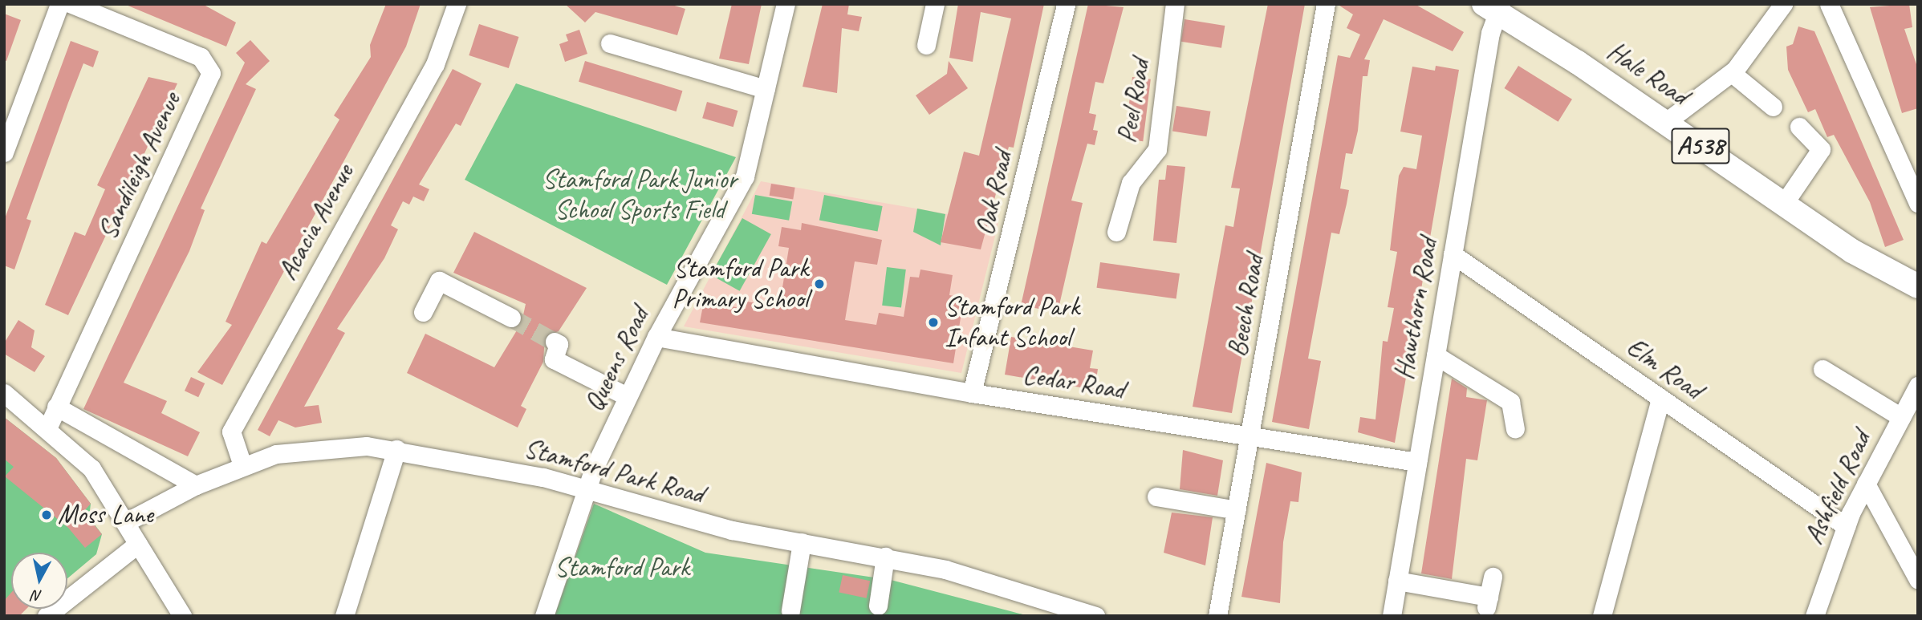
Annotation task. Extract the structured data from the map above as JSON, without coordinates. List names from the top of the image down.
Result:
{
  "streets": {
    "main road": ["Hale Road", "A538"],
    "street": [
      "Peel Road",
      "Sandileigh Avenue",
      "Oak Road",
      "Acacia Avenue",
      "Beech Road",
      "Hawthorn Road",
      "Queens Road",
      "Elm Road",
      "Cedar Road",
      "Stamford Park Road",
      "Ashfield Road"
    ]
  },
  "crossings": [
    ["Hale Road", "Hawthorn Road"],
    ["Oak Road", "Cedar Road"],
    ["Acacia Avenue", "Stamford Park Road"],
    ["Beech Road", "Cedar Road"],
    ["Hawthorn Road", "Elm Road"],
    ["Hawthorn Road", "Cedar Road"],
    ["Queens Road", "Cedar Road"],
    ["Queens Road", "Stamford Park Road"],
    ["Elm Road", "Ashfield Road"]
  ],
  "parks": ["Stamford Park Junior School Sports Field", "Stamford Park"],
  "places": ["Stamford Park Primary School", "Stamford Park Infant School", "Moss Lane"],
  "north": "bottom"
}
